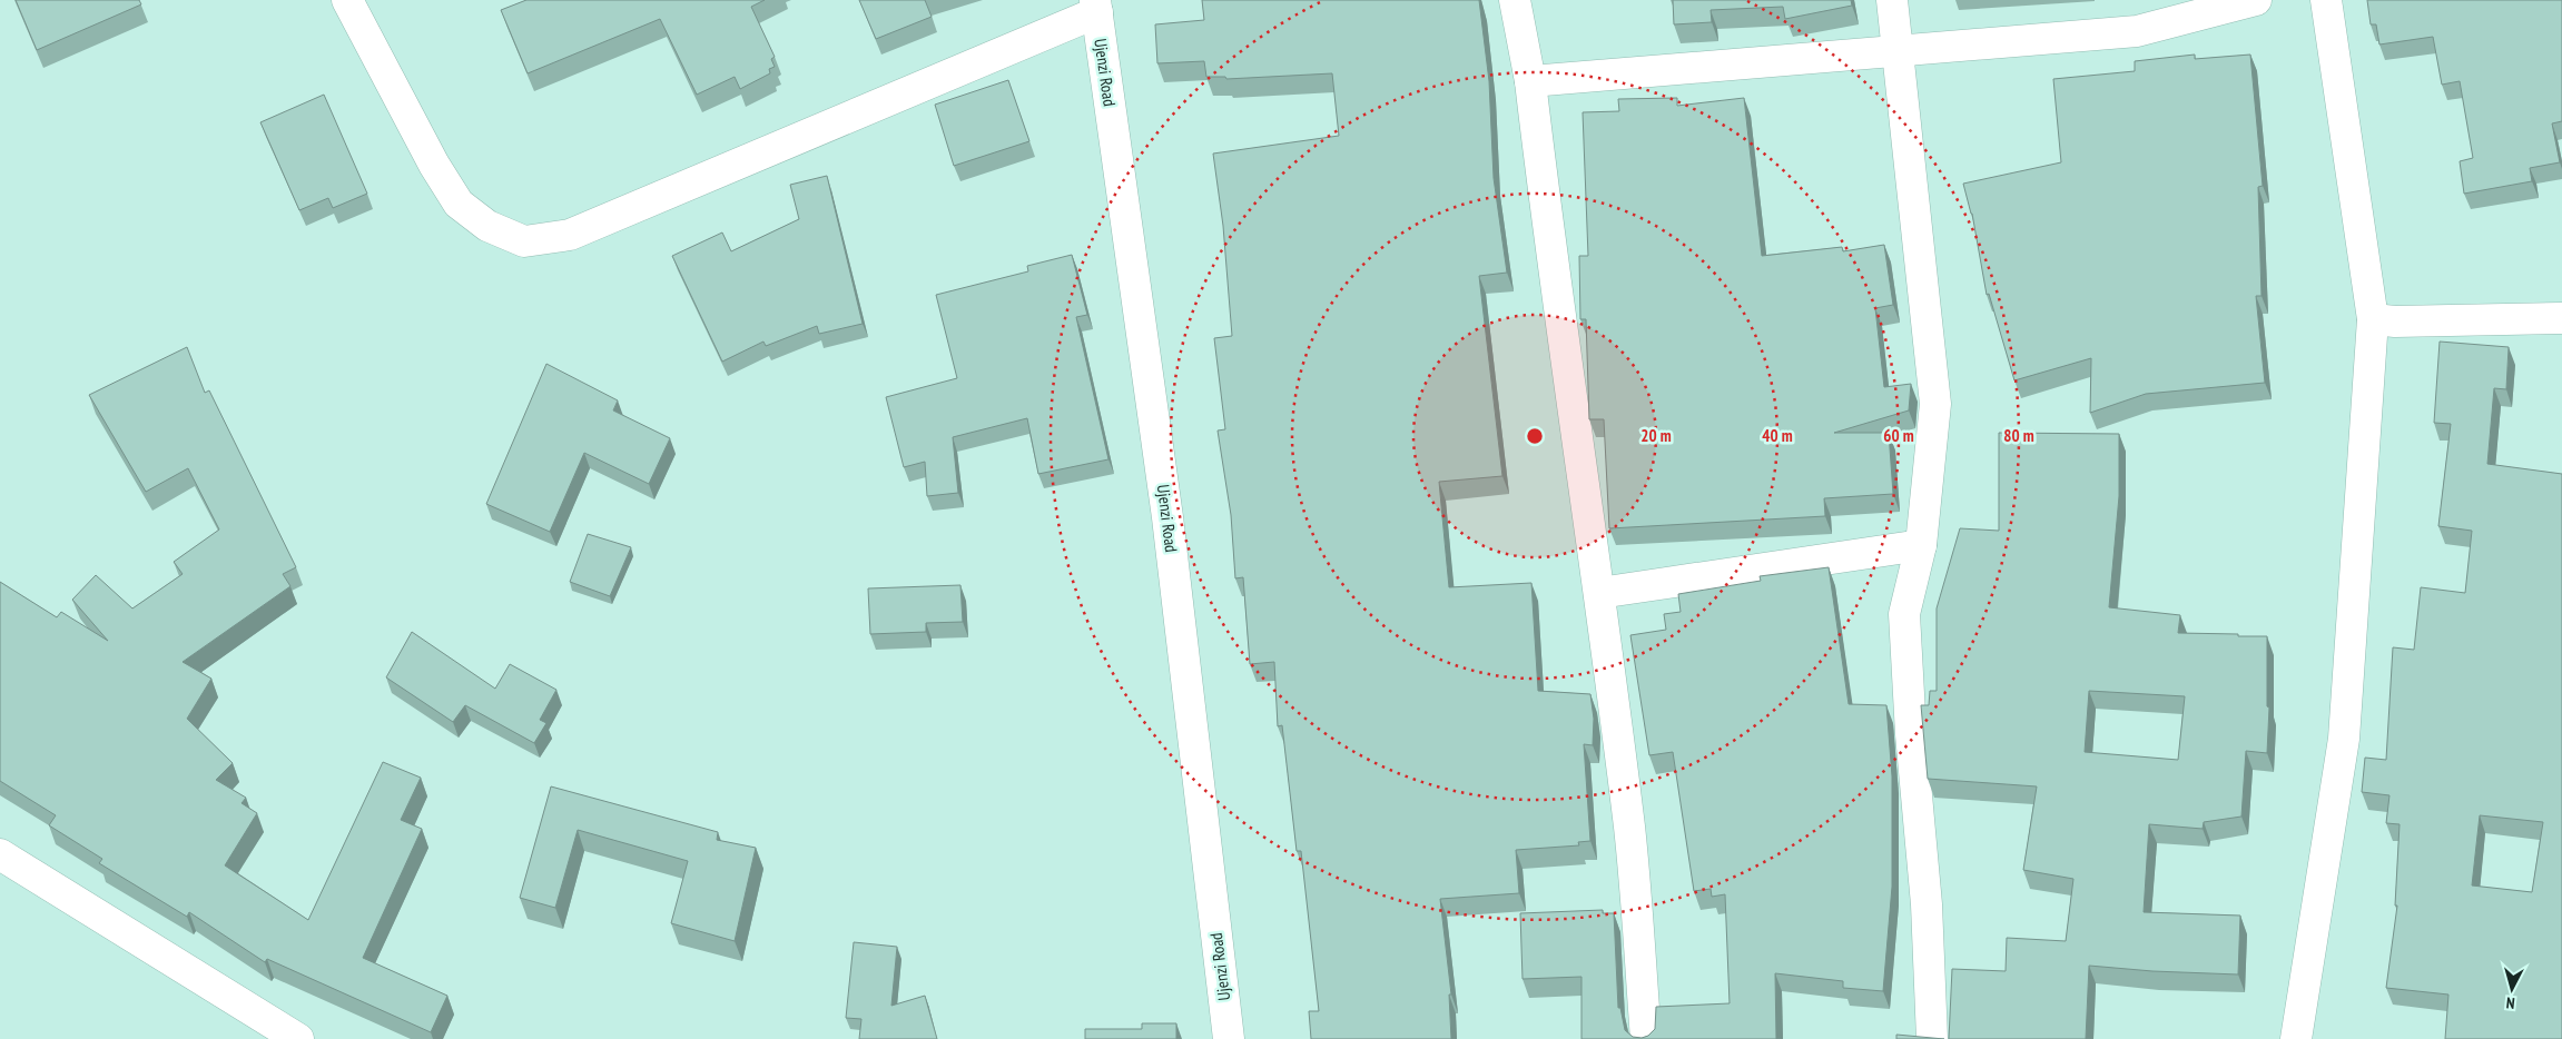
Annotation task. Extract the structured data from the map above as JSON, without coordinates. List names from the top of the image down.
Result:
{
  "streets": {
    "street": ["Ujenzi Road"]
  },
  "north": "bottom",
  "rings": [
    "20 m",
    "40 m",
    "60 m",
    "80 m"
  ]
}
